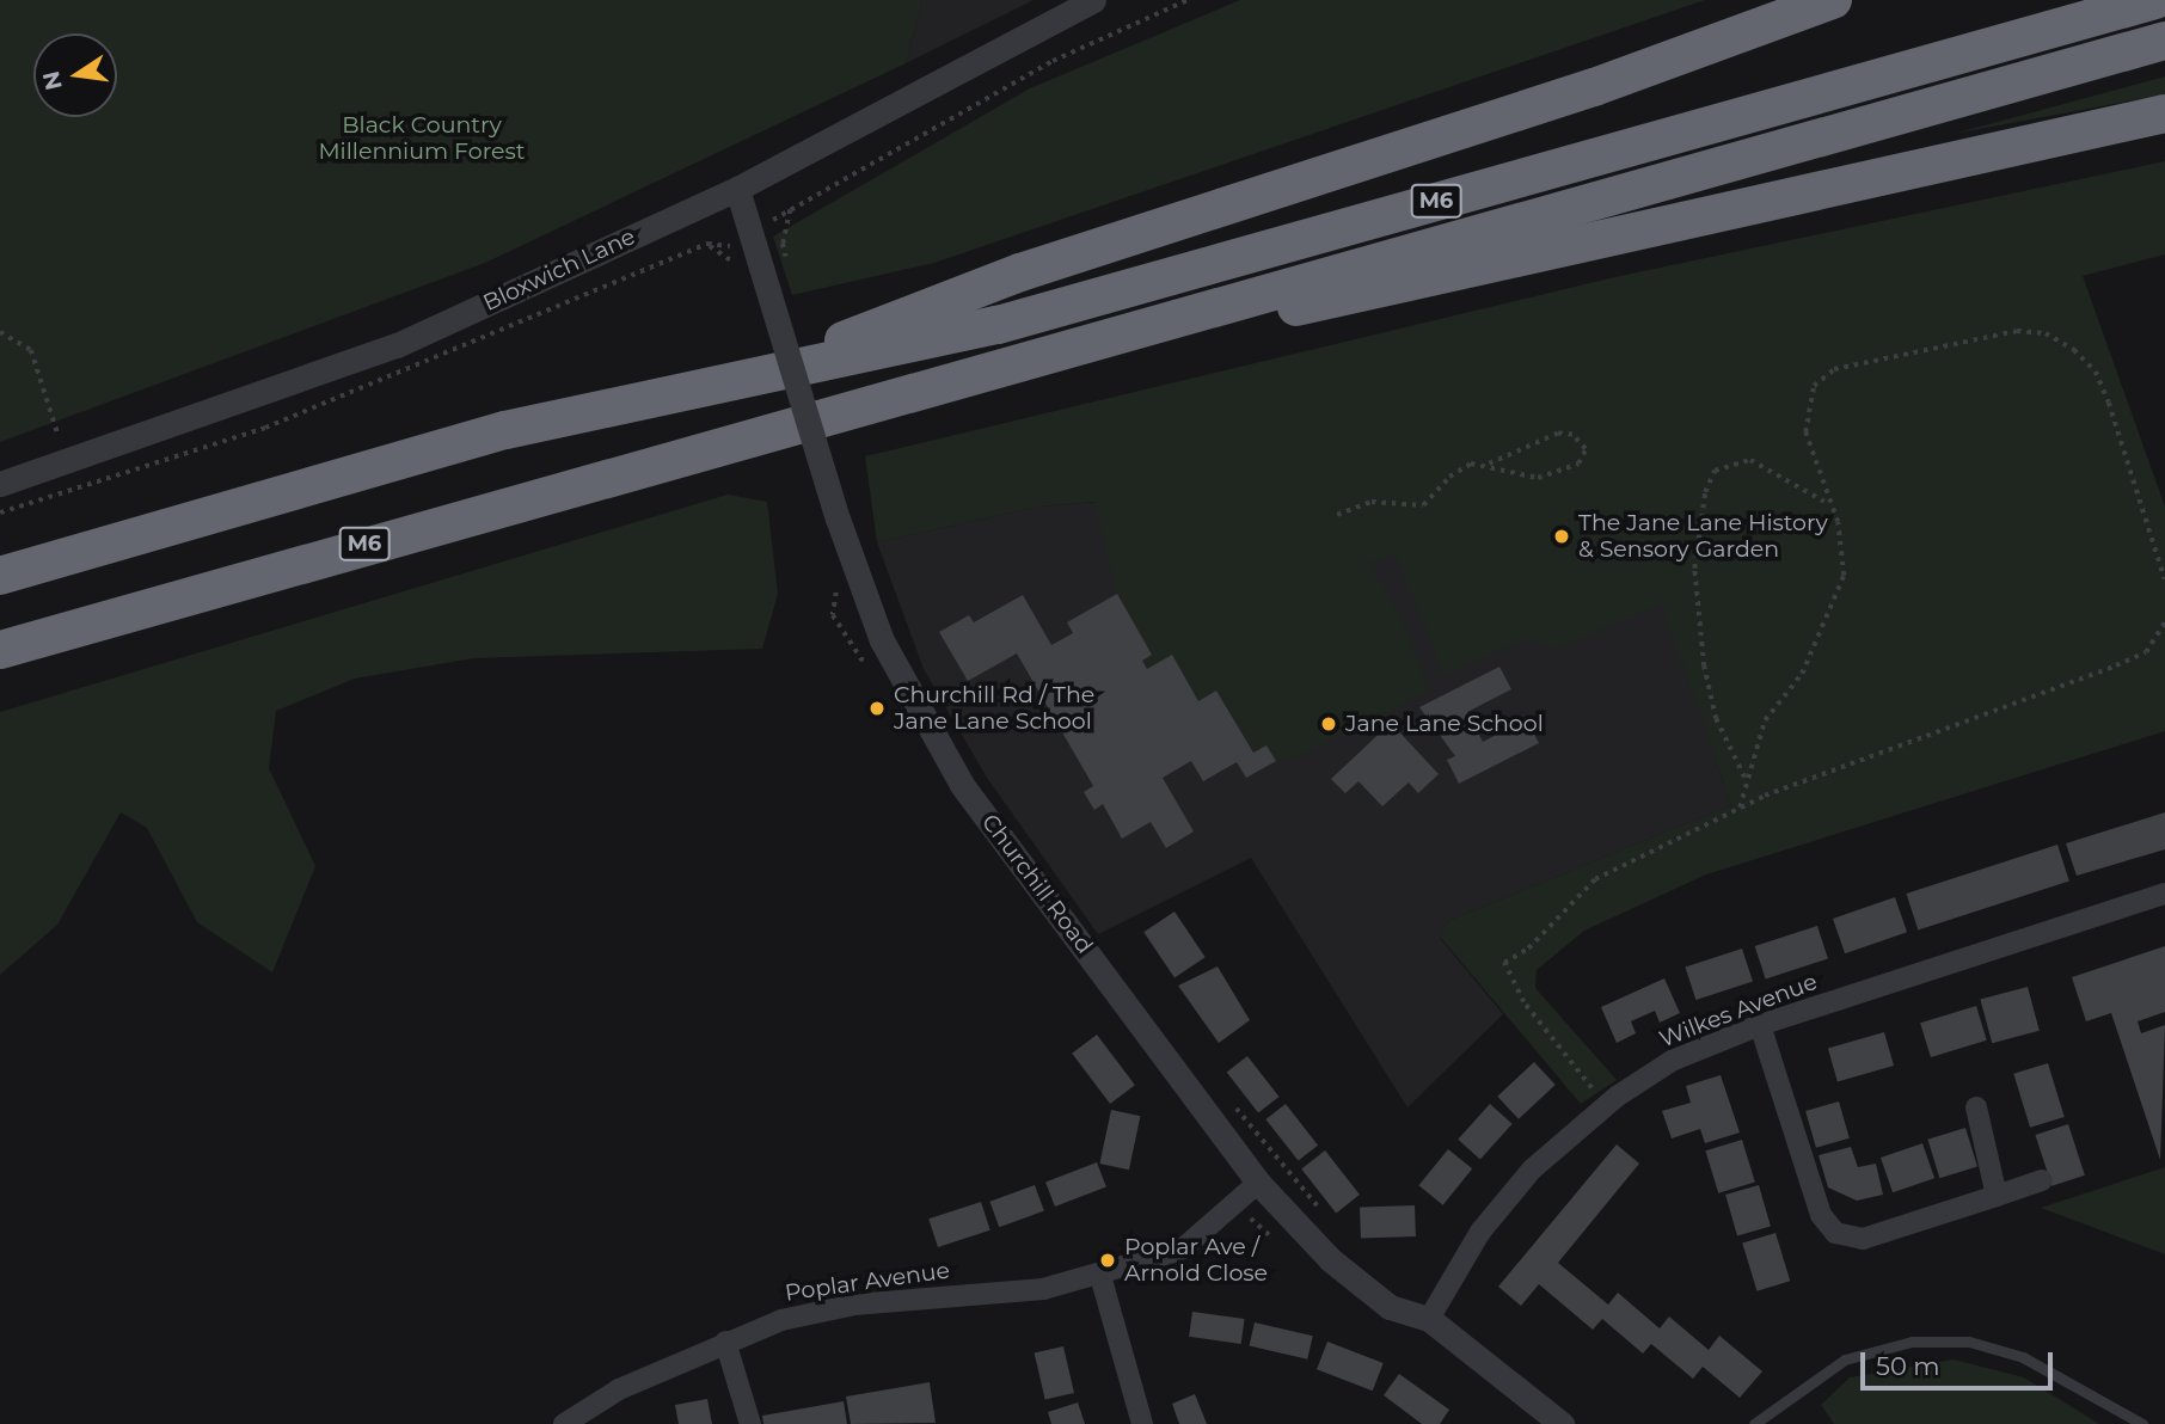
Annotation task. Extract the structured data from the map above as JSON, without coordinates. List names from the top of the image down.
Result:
{
  "streets": {
    "highway": ["M6"],
    "street": [
      "Bloxwich Lane",
      "Churchill Road",
      "Wilkes Avenue",
      "Poplar Avenue"
    ]
  },
  "crossings": [
    ["Bloxwich Lane", "Churchill Road"],
    ["Churchill Road", "Wilkes Avenue"],
    ["Churchill Road", "Poplar Avenue"]
  ],
  "parks": ["Black Country Millennium Forest"],
  "places": [
    "The Jane Lane History & Sensory Garden",
    "Churchill Rd / The Jane Lane School",
    "Jane Lane School",
    "Poplar Ave / Arnold Close"
  ],
  "scale_bar": "50 m",
  "north": "left"
}
